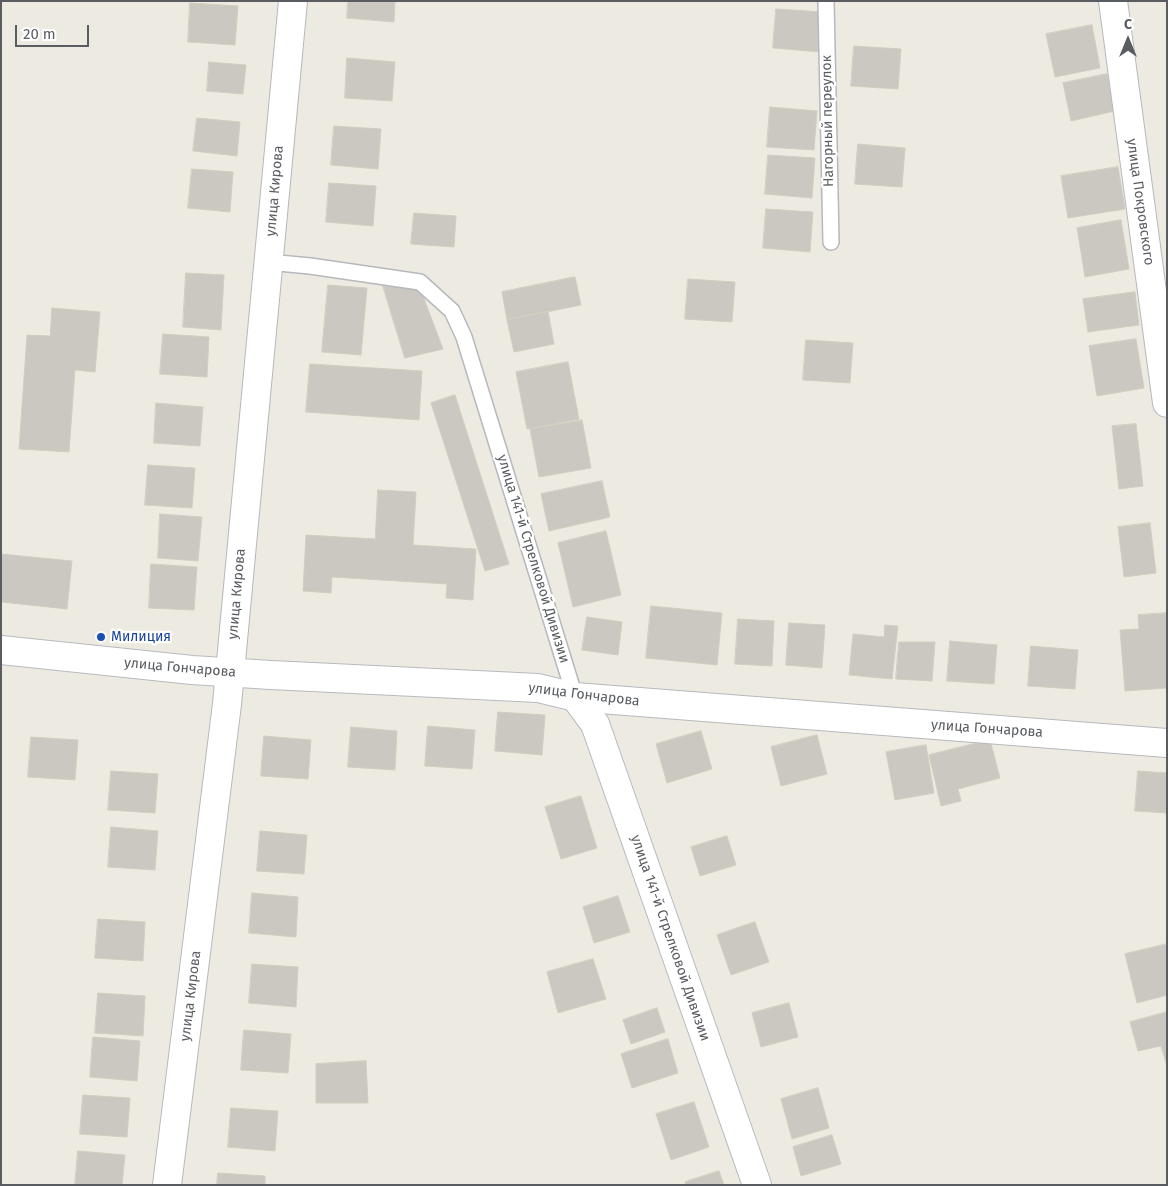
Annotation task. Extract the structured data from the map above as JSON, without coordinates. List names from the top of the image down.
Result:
{
  "streets": {
    "street": [
      "улица Кирова",
      "улица Покровского",
      "улица 141-й Стрелковой Дивизии",
      "улица Гончарова"
    ],
    "lane": ["Нагорный переулок"]
  },
  "crossings": [
    ["улица Кирова", "улица 141-й Стрелковой Дивизии"],
    ["улица Кирова", "улица Гончарова"],
    ["улица 141-й Стрелковой Дивизии", "улица Гончарова"]
  ],
  "places": ["Милиция"],
  "scale_bar": "20 m",
  "north": "top"
}
